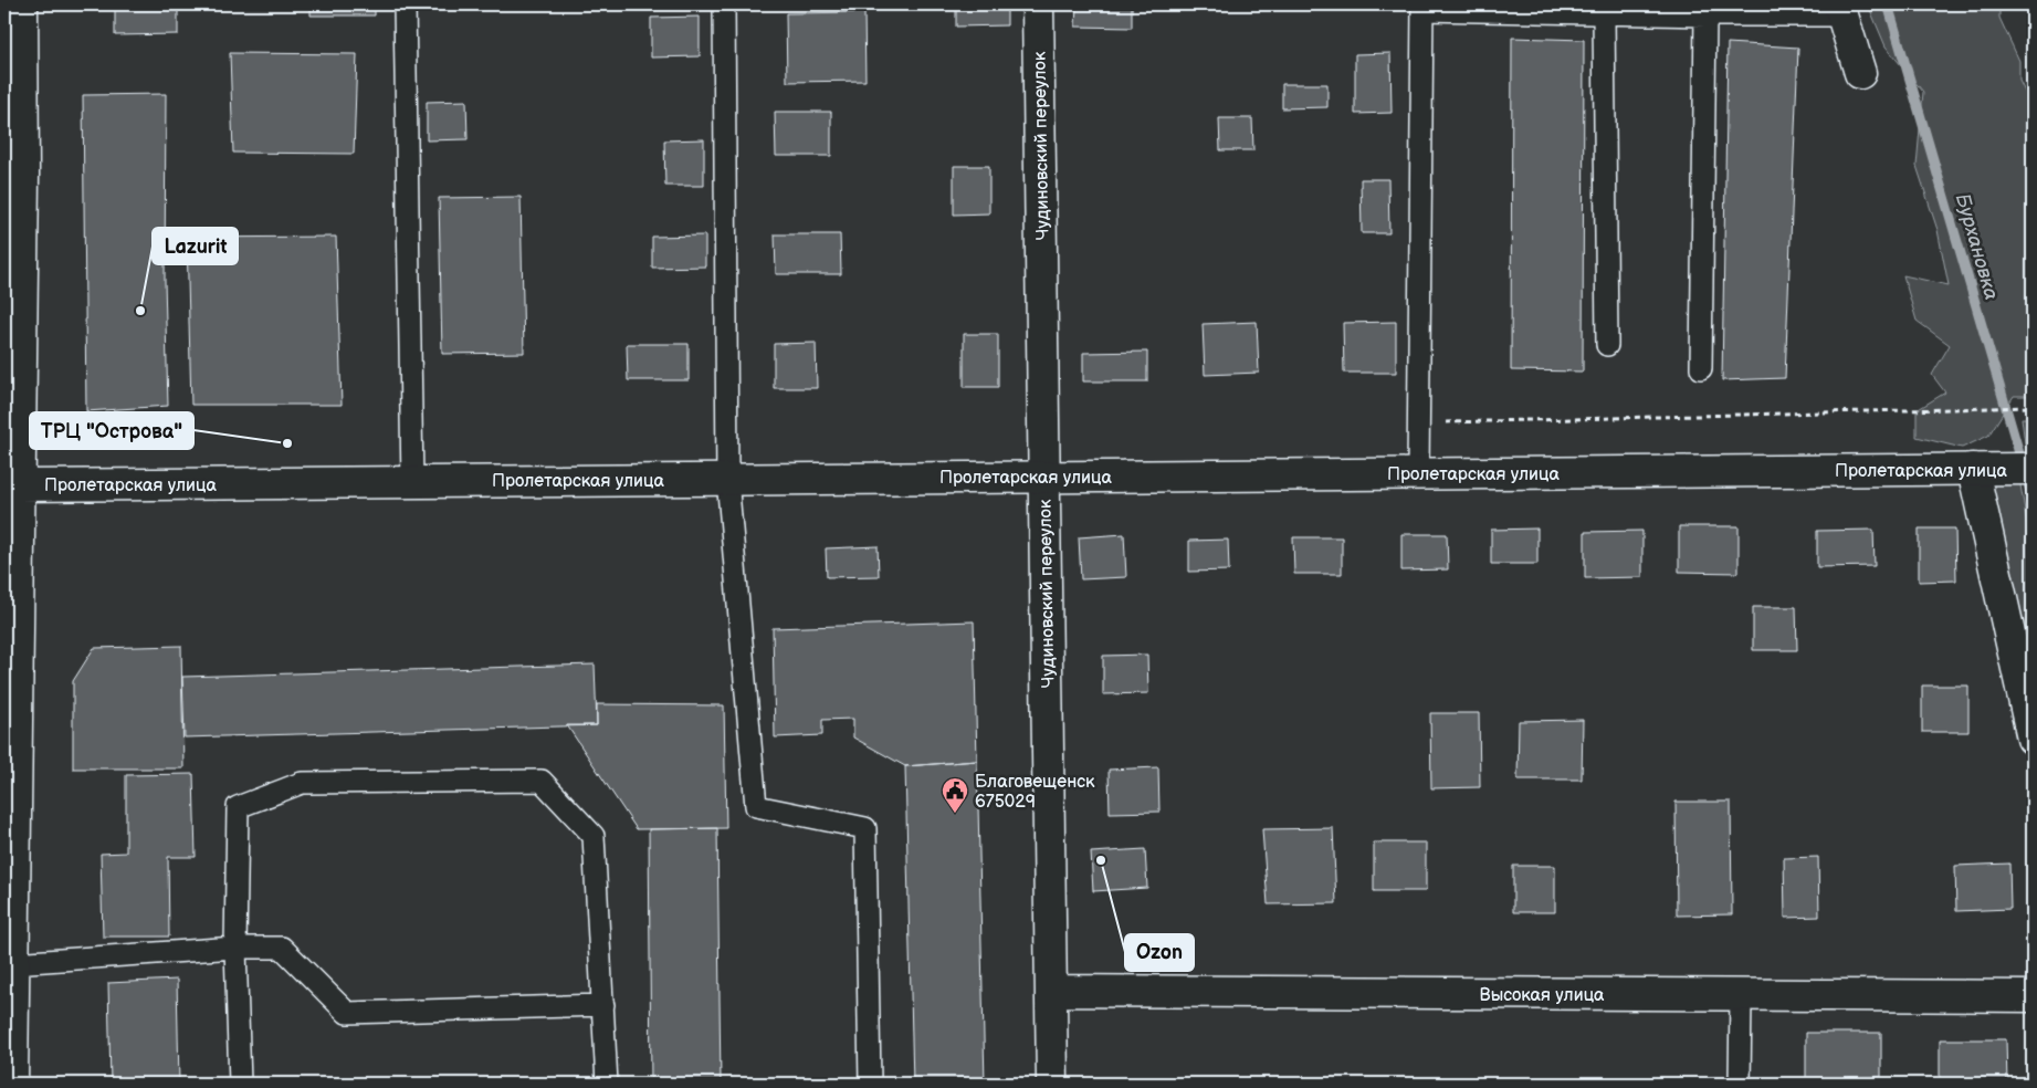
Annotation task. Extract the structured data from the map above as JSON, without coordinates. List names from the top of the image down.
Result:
{
  "streets": {
    "street": ["Чудиновский переулок", "Пролетарская улица", "Высокая улица"]
  },
  "crossings": [
    ["Чудиновский переулок", "Пролетарская улица"],
    ["Чудиновский переулок", "Высокая улица"]
  ],
  "water": ["Бурхановка"],
  "places": {
    "other": ["Lazurit", "ТРЦ \"Острова\"", "Ozon"],
    "public building": ["Благовещенск 675029"]
  }
}
